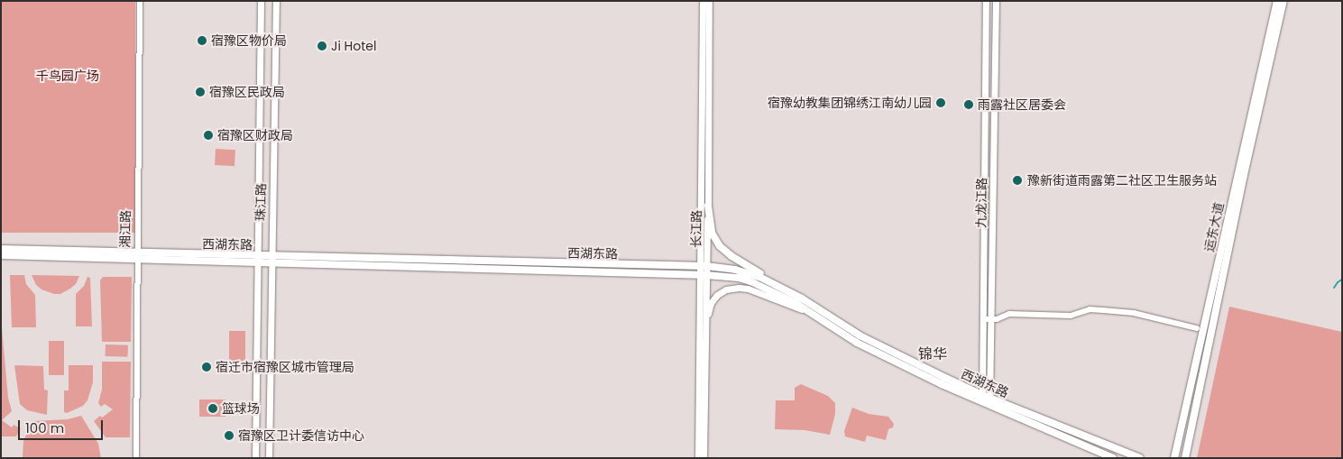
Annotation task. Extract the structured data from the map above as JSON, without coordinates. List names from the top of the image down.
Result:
{
  "streets": {
    "main road": ["运东大道", "西湖东路"],
    "street": [
      "珠江路",
      "九龙江路",
      "湘江路",
      "长江路"
    ]
  },
  "crossings": [
    ["珠江路", "西湖东路"],
    ["九龙江路", "西湖东路"],
    ["湘江路", "西湖东路"],
    ["长江路", "西湖东路"]
  ],
  "districts": ["锦华"],
  "parks": ["千鸟园广场"],
  "places": [
    "宿豫区物价局",
    "Ji Hotel",
    "宿豫区民政局",
    "宿豫幼教集团锦绣江南幼儿园",
    "雨露社区居委会",
    "宿豫区财政局",
    "豫新街道雨露第二社区卫生服务站",
    "宿迁市宿豫区城市管理局",
    "篮球场",
    "宿豫区卫计委信访中心"
  ],
  "scale_bar": "100 m"
}
